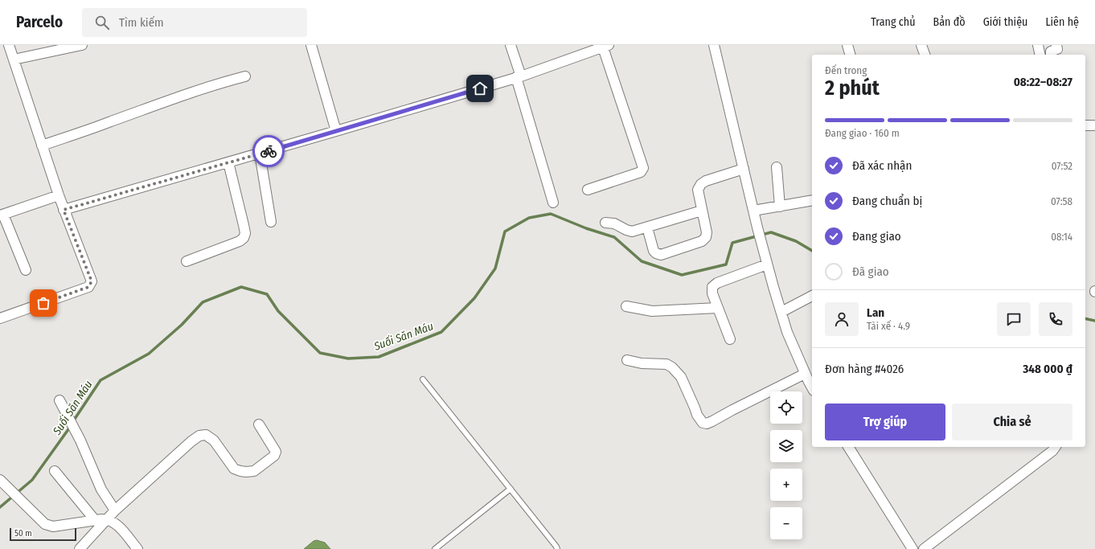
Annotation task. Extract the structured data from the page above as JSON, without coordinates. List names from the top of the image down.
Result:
{
  "water": ["Suối Săn Máu"],
  "scale_bar": "50 m",
  "page": {
    "header": "Parcelo",
    "search": "Tìm kiếm",
    "nav": [
      "Trang chủ",
      "Bản đồ",
      "Giới thiệu",
      "Liên hệ"
    ],
    "heading": ["2 phút", "Đến trong", "08:22–08:27"],
    "panel": [
      "Lan",
      "Tài xế · 4.9",
      "Đơn hàng #4026",
      "348 000 ₫"
    ],
    "bar": "Đang giao · 160 m",
    "list": [
      ["Đã xác nhận", "07:52"],
      ["Đang chuẩn bị", "07:58"],
      ["Đang giao", "08:14"],
      "Đã giao"
    ],
    "map_buttons": ["+", "−"],
    "buttons": ["Trợ giúp", "Chia sẻ"],
    "scale": "50 m"
  }
}
